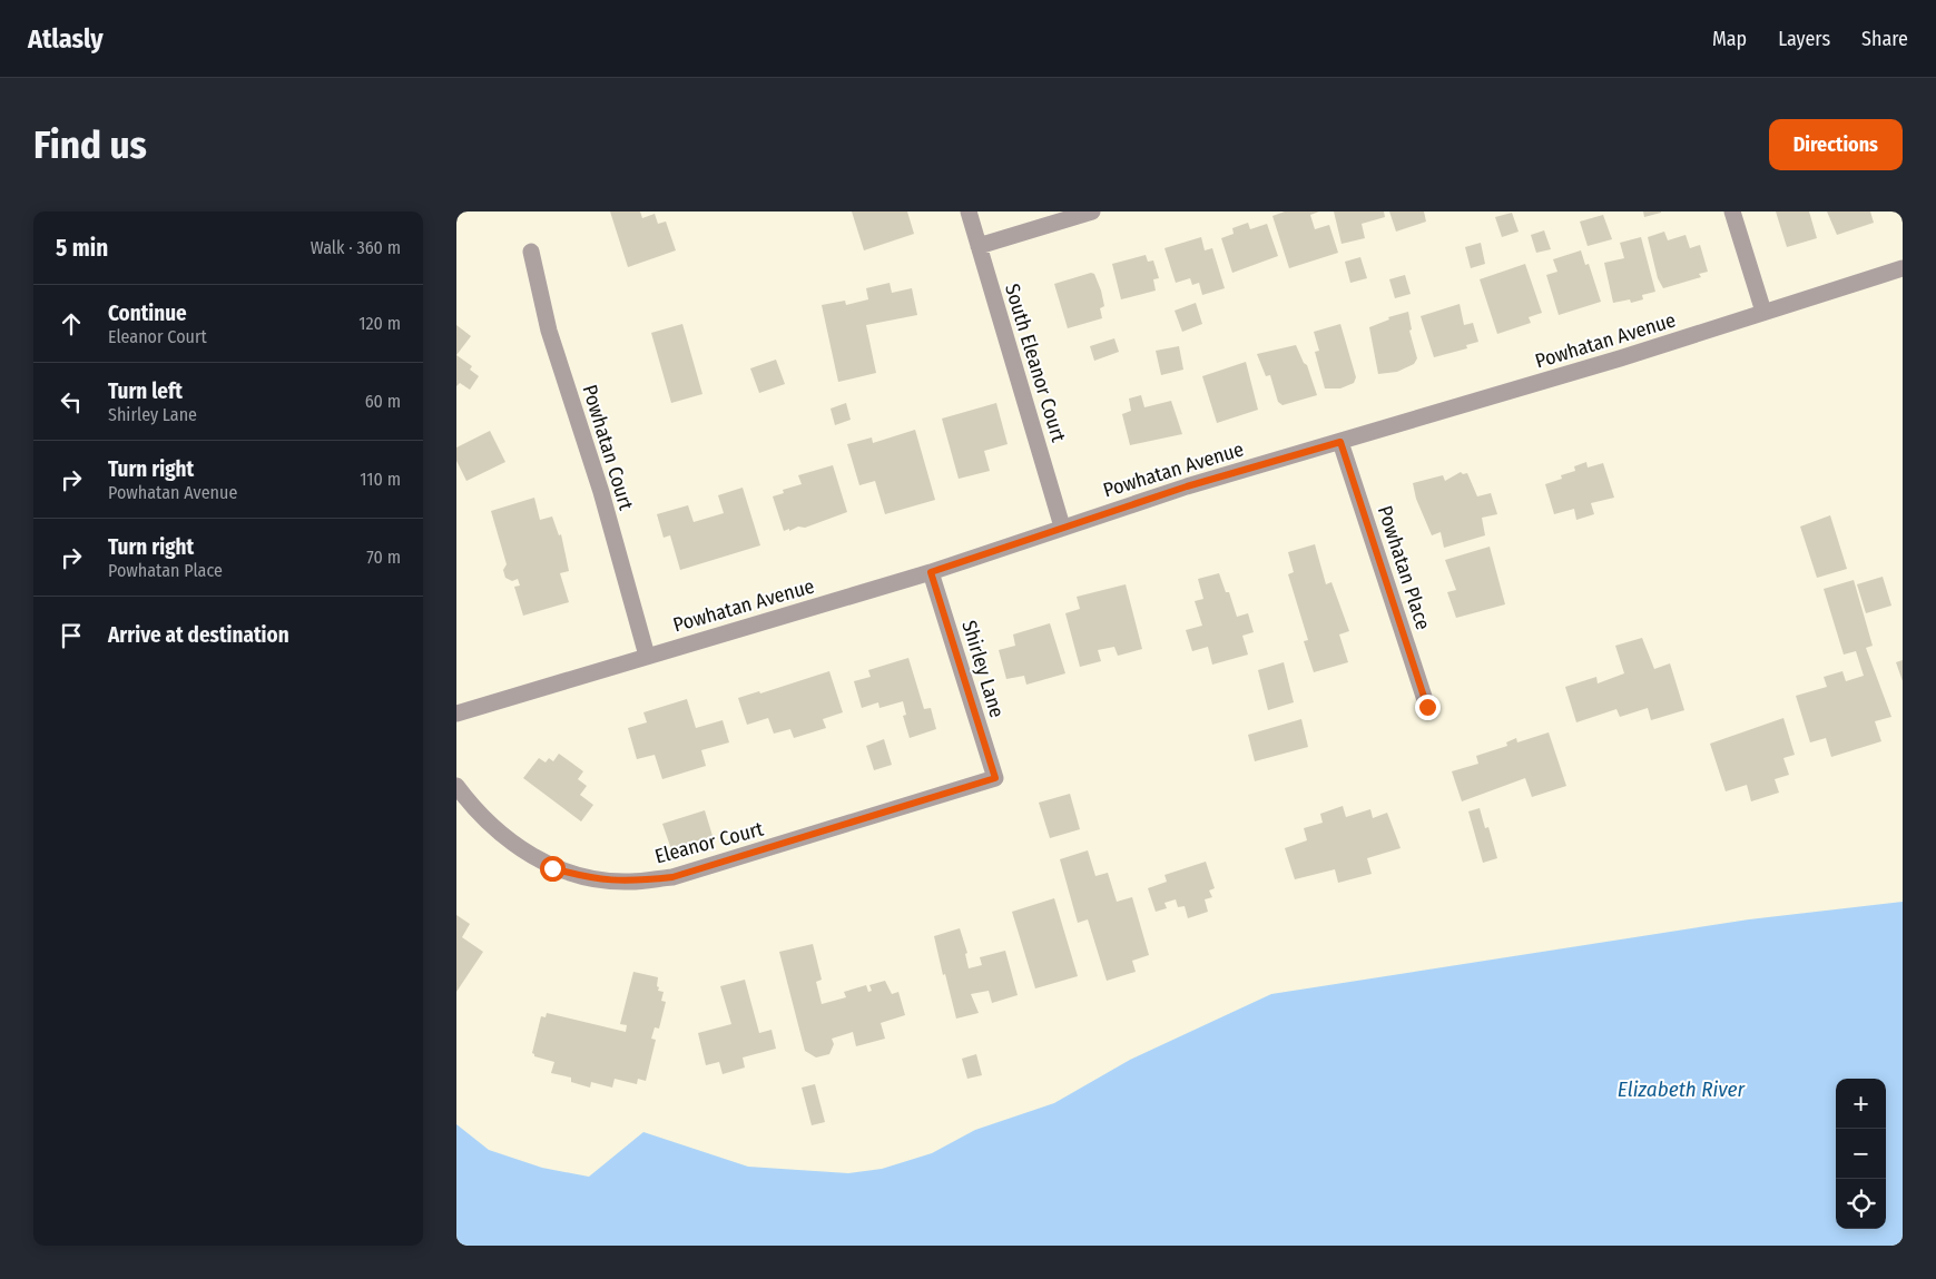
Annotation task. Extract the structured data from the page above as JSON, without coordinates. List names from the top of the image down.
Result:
{
  "streets": {
    "street": [
      "Powhatan Avenue",
      "South Eleanor Court",
      "Powhatan Court",
      "Powhatan Place",
      "Shirley Lane",
      "Eleanor Court"
    ]
  },
  "crossings": [
    ["Powhatan Avenue", "South Eleanor Court"],
    ["Powhatan Avenue", "Powhatan Court"],
    ["Powhatan Avenue", "Powhatan Place"],
    ["Powhatan Avenue", "Shirley Lane"],
    ["Shirley Lane", "Eleanor Court"]
  ],
  "water": ["Elizabeth River"],
  "page": {
    "header": "Atlasly",
    "nav": ["Map", "Layers", "Share"],
    "buttons": "Directions",
    "title": "Find us",
    "heading": ["5 min", "Walk · 360 m"],
    "list": [
      ["Continue", "Eleanor Court", "120 m"],
      ["Turn left", "Shirley Lane", "60 m"],
      ["Turn right", "Powhatan Avenue", "110 m"],
      ["Turn right", "Powhatan Place", "70 m"],
      "Arrive at destination"
    ],
    "map_buttons": ["+", "−"]
  }
}
